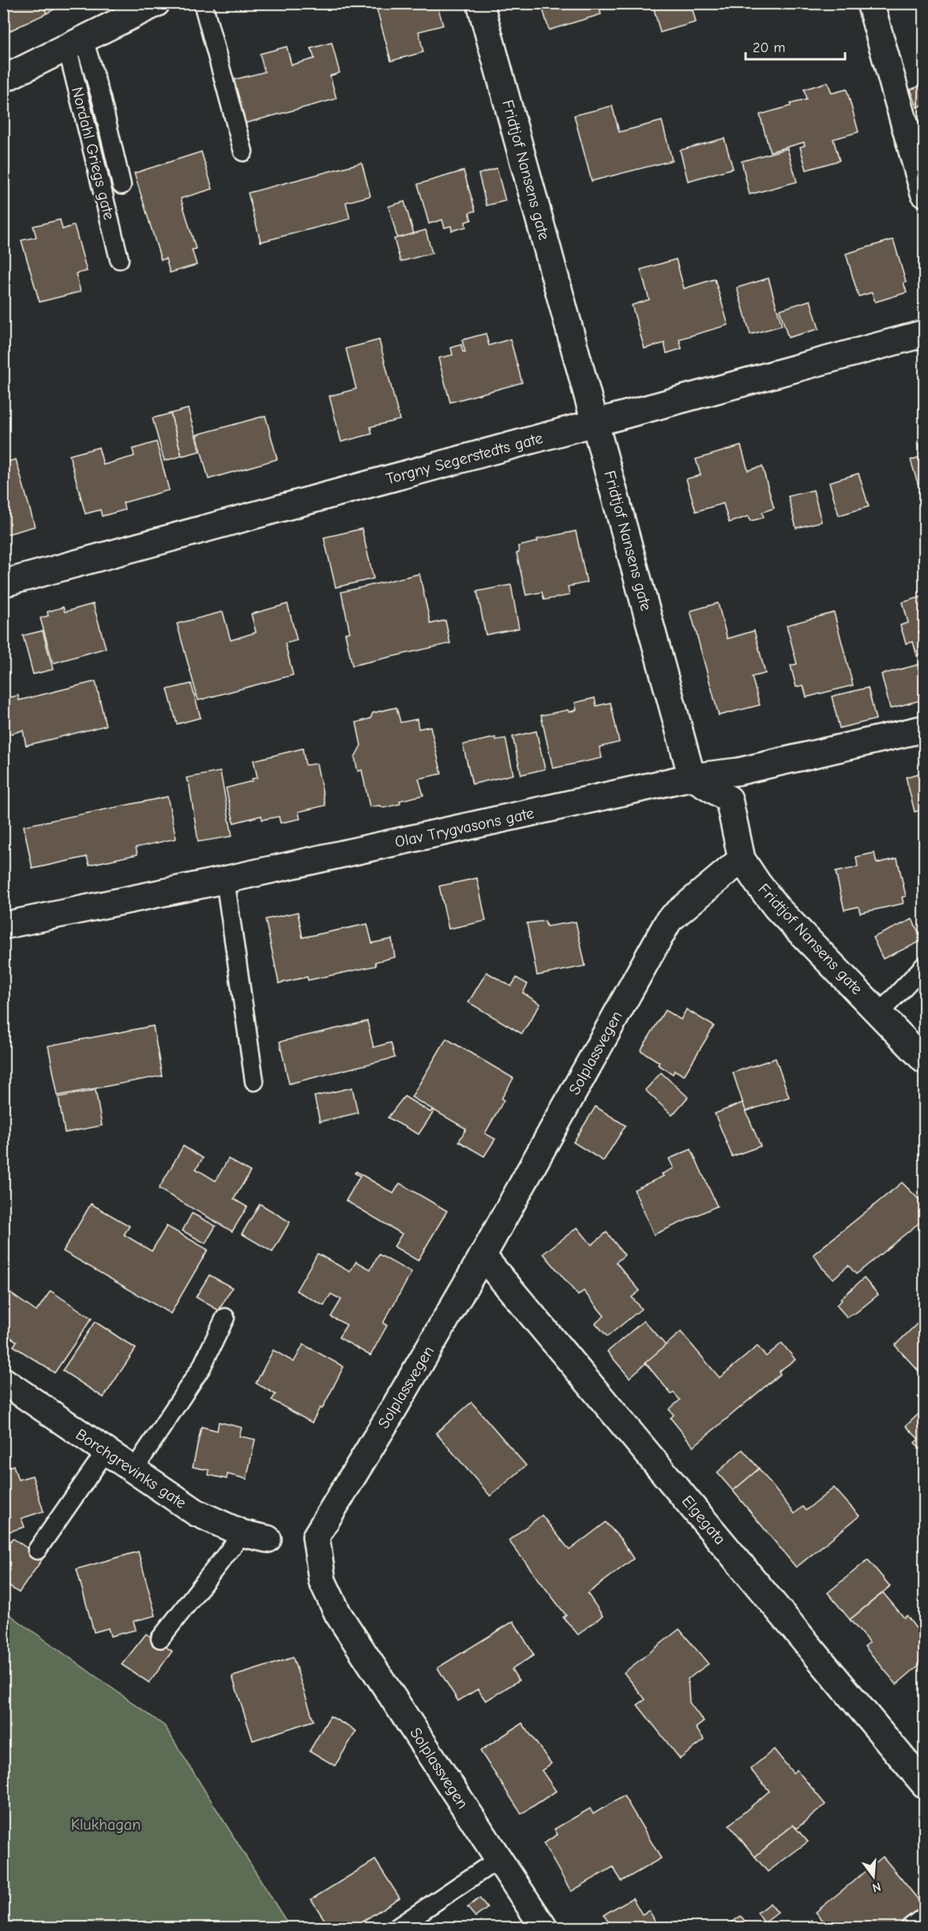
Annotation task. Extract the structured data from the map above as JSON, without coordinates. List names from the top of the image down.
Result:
{
  "streets": {
    "street": [
      "Fridtjof Nansens gate",
      "Torgny Segerstedts gate",
      "Olav Trygvasons gate",
      "Solplassvegen",
      "Borchgrevinks gate",
      "Elgegata"
    ],
    "lane": ["Nordahl Griegs gate"]
  },
  "crossings": [
    ["Fridtjof Nansens gate", "Torgny Segerstedts gate"],
    ["Fridtjof Nansens gate", "Olav Trygvasons gate"],
    ["Fridtjof Nansens gate", "Solplassvegen"],
    ["Solplassvegen", "Elgegata"]
  ],
  "parks": ["Klukhagan"],
  "scale_bar": "20 m",
  "north": "bottom"
}
